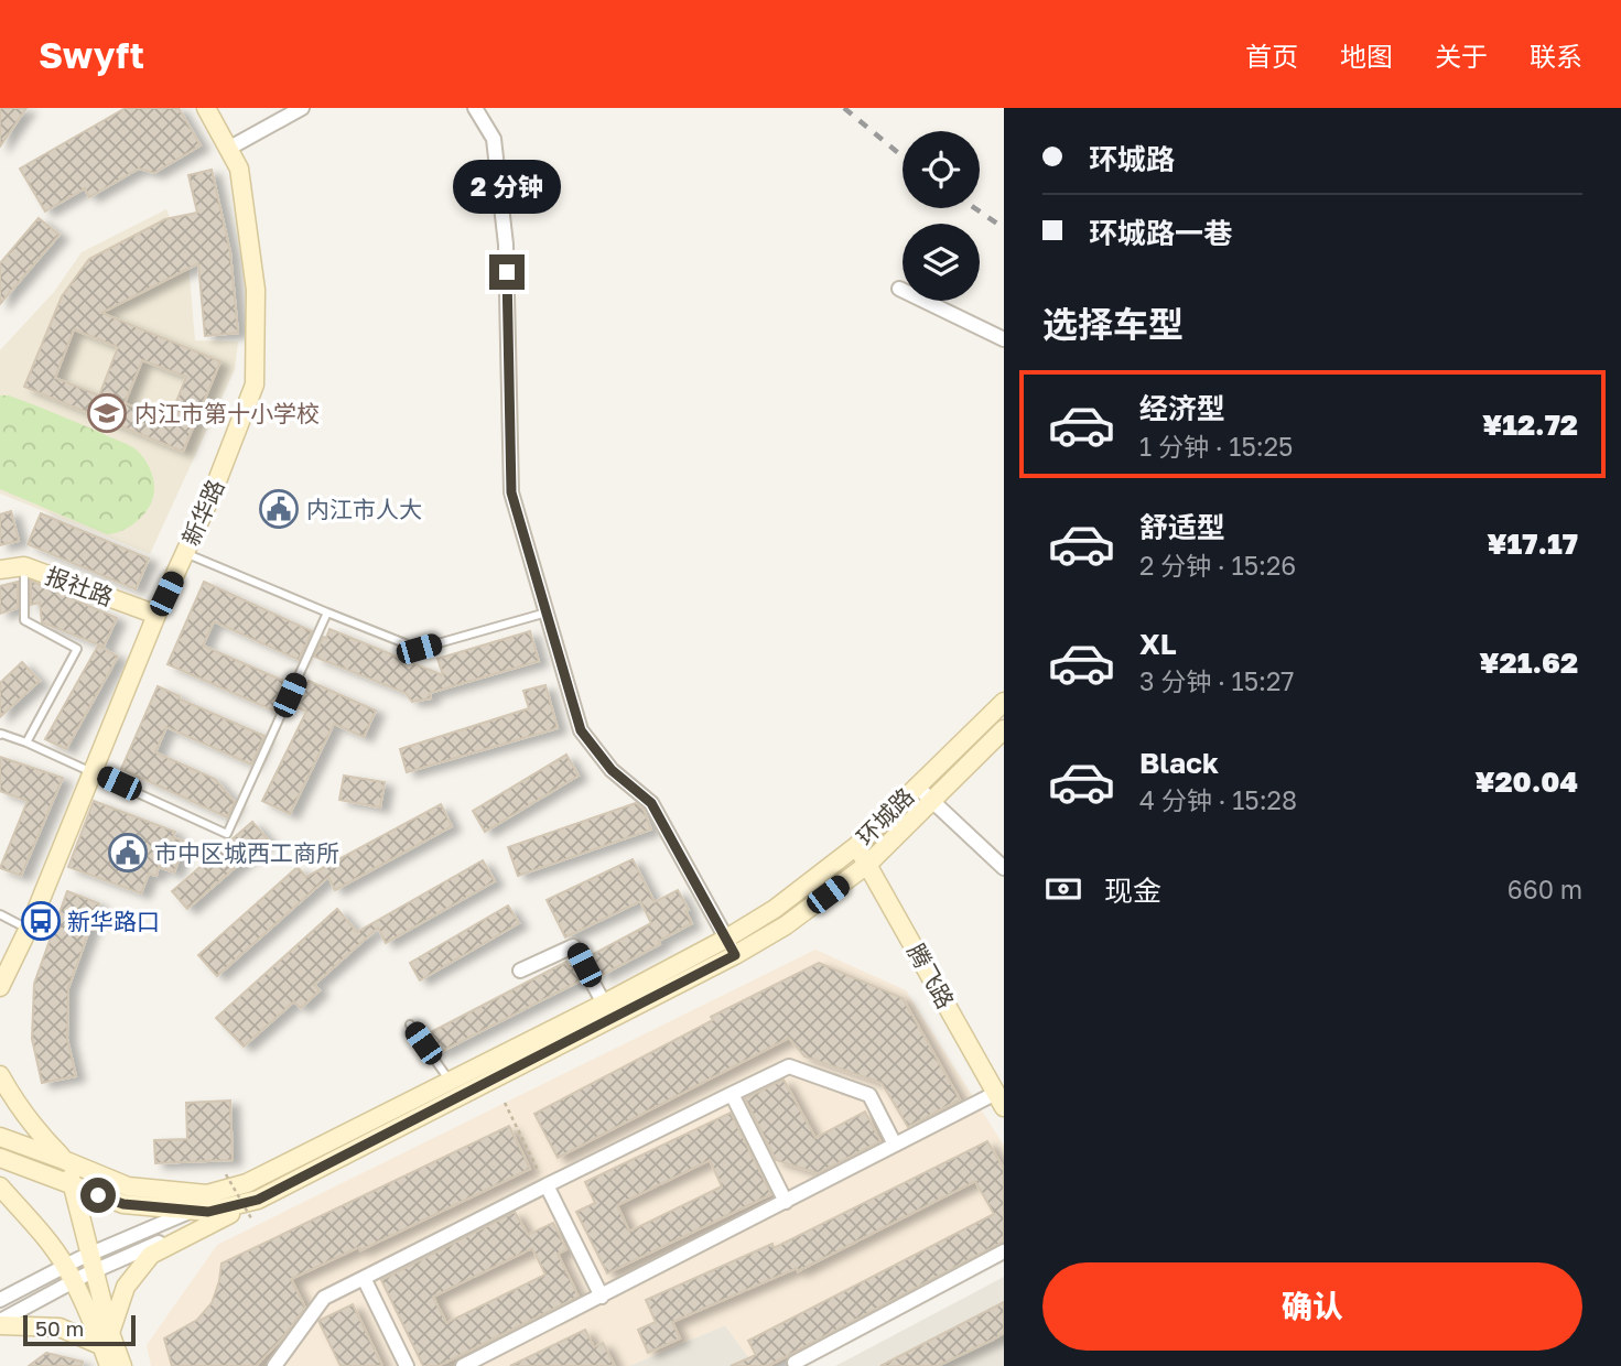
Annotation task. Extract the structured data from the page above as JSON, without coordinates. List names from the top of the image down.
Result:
{
  "streets": {
    "main road": [
      "新华路",
      "报社路",
      "环城路",
      "腾飞路"
    ]
  },
  "crossings": [
    ["新华路", "报社路"],
    ["环城路", "腾飞路"]
  ],
  "places": {
    "school or university": ["内江市第十小学校"],
    "public building": ["内江市人大", "市中区城西工商所"],
    "bus stop": ["新华路口"]
  },
  "scale_bar": "50 m",
  "page": {
    "header": "Swyft",
    "nav": [
      "首页",
      "地图",
      "关于",
      "联系"
    ],
    "banner": ["环城路", "环城路一巷"],
    "bubble": "2 分钟",
    "heading": "选择车型",
    "list": [
      {
        "name": "经济型",
        "note": "1 分钟 · 15:25",
        "value": "¥12.72"
      },
      {
        "name": "舒适型",
        "note": "2 分钟 · 15:26",
        "value": "¥17.17"
      },
      {
        "name": "XL",
        "note": "3 分钟 · 15:27",
        "value": "¥21.62"
      },
      {
        "name": "Black",
        "note": "4 分钟 · 15:28",
        "value": "¥20.04"
      }
    ],
    "pay": ["现金", "660 m"],
    "buttons": "确认",
    "scale": "50 m"
  }
}
